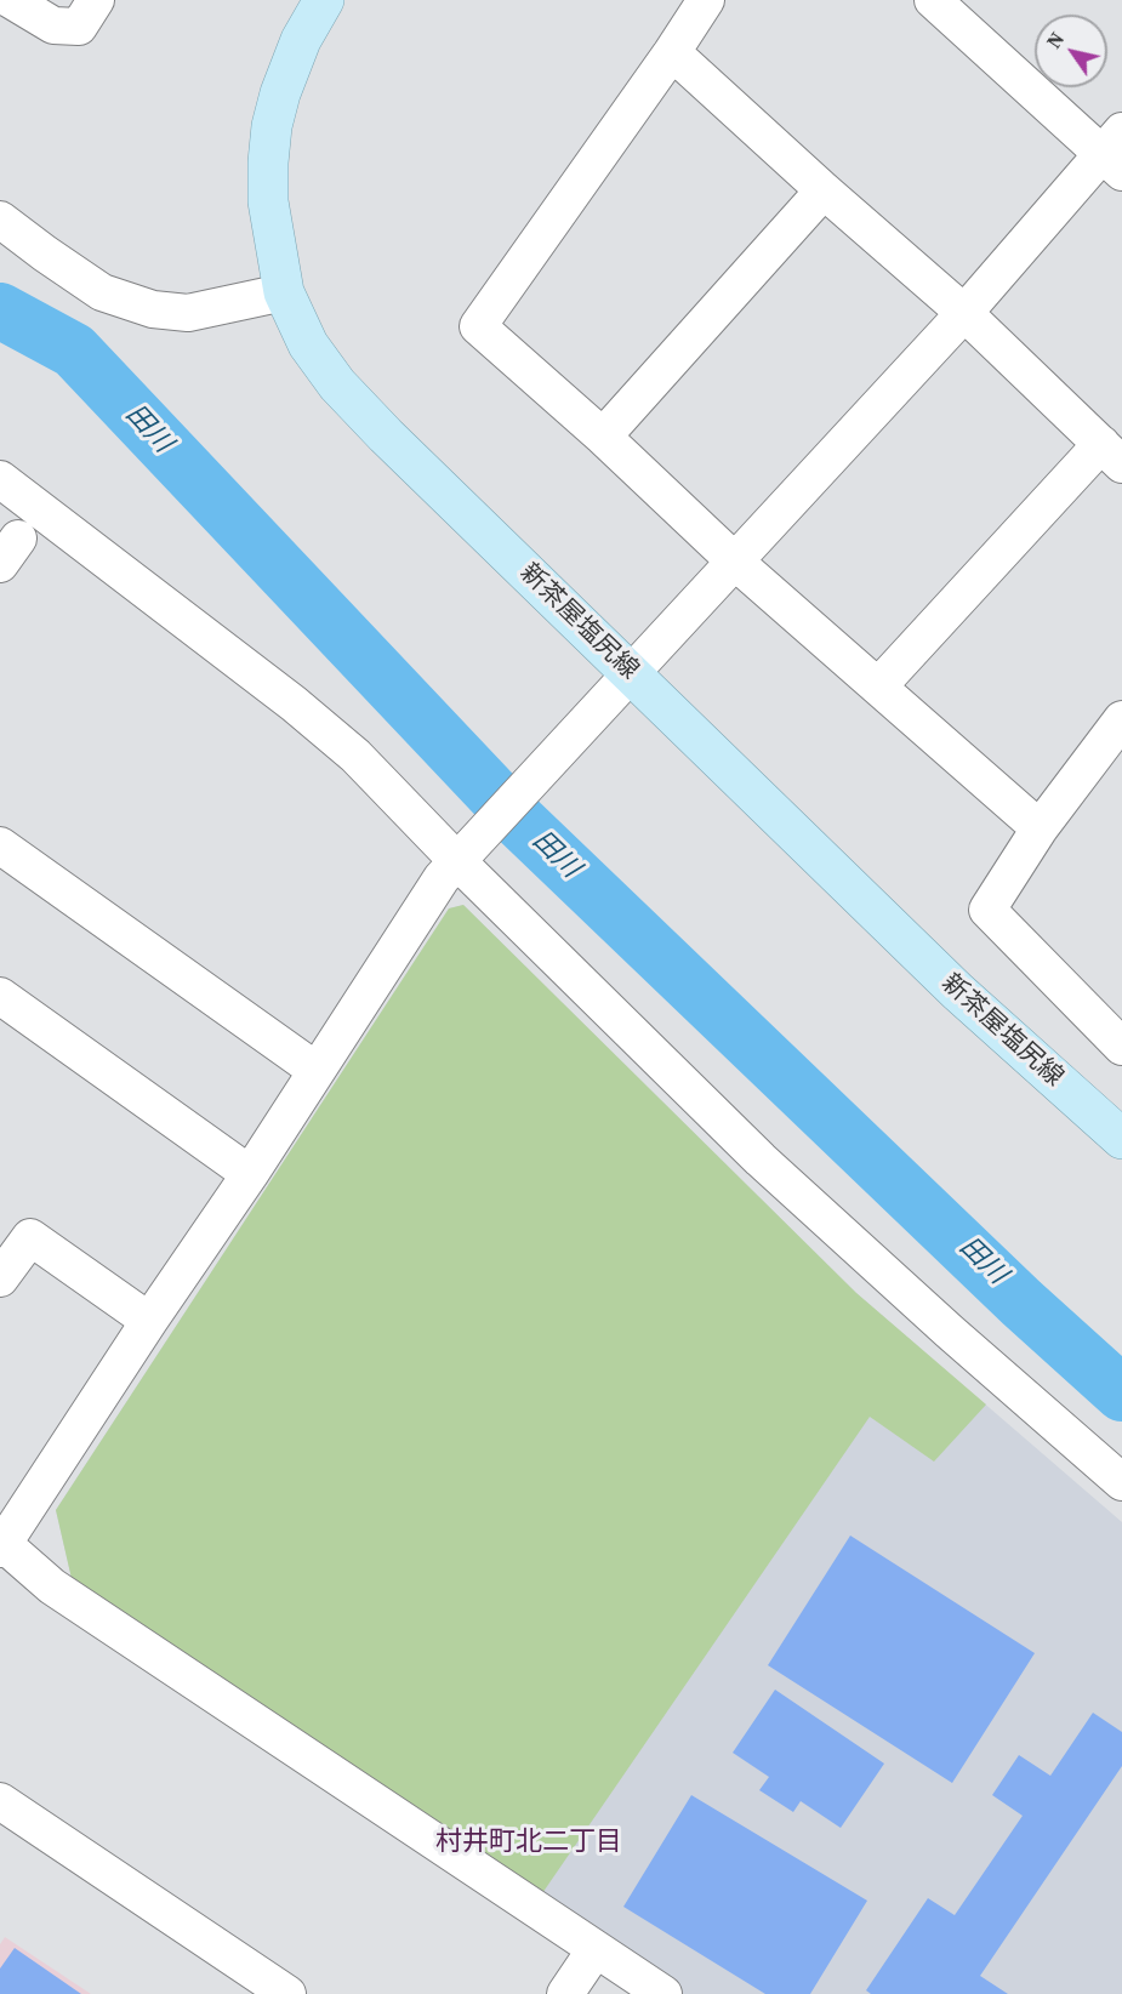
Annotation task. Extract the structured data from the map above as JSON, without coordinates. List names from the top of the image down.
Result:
{
  "streets": {
    "main road": ["新茶屋塩尻線"]
  },
  "districts": ["村井町北二丁目"],
  "water": ["田川"],
  "north": "top left"
}
